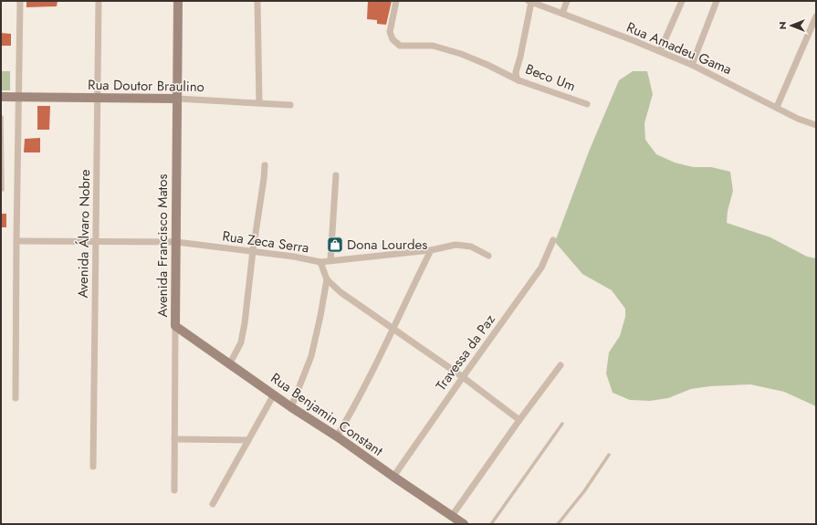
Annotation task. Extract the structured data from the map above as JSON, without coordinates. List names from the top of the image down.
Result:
{
  "streets": {
    "street": [
      "Rua Amadeu Gama",
      "Beco Um",
      "Rua Doutor Braulino",
      "Avenida Álvaro Nobre",
      "Rua Zeca Serra",
      "Avenida Francisco Matos",
      "Travessa da Paz",
      "Rua Benjamin Constant"
    ]
  },
  "crossings": [
    ["Rua Amadeu Gama", "Beco Um"],
    ["Rua Doutor Braulino", "Avenida Álvaro Nobre"],
    ["Rua Doutor Braulino", "Avenida Francisco Matos"],
    ["Avenida Álvaro Nobre", "Rua Zeca Serra"],
    ["Rua Zeca Serra", "Avenida Francisco Matos"],
    ["Rua Zeca Serra", "Travessa da Paz"],
    ["Avenida Francisco Matos", "Rua Benjamin Constant"],
    ["Travessa da Paz", "Rua Benjamin Constant"]
  ],
  "places": {
    "shop": ["Dona Lourdes"]
  },
  "north": "left"
}
